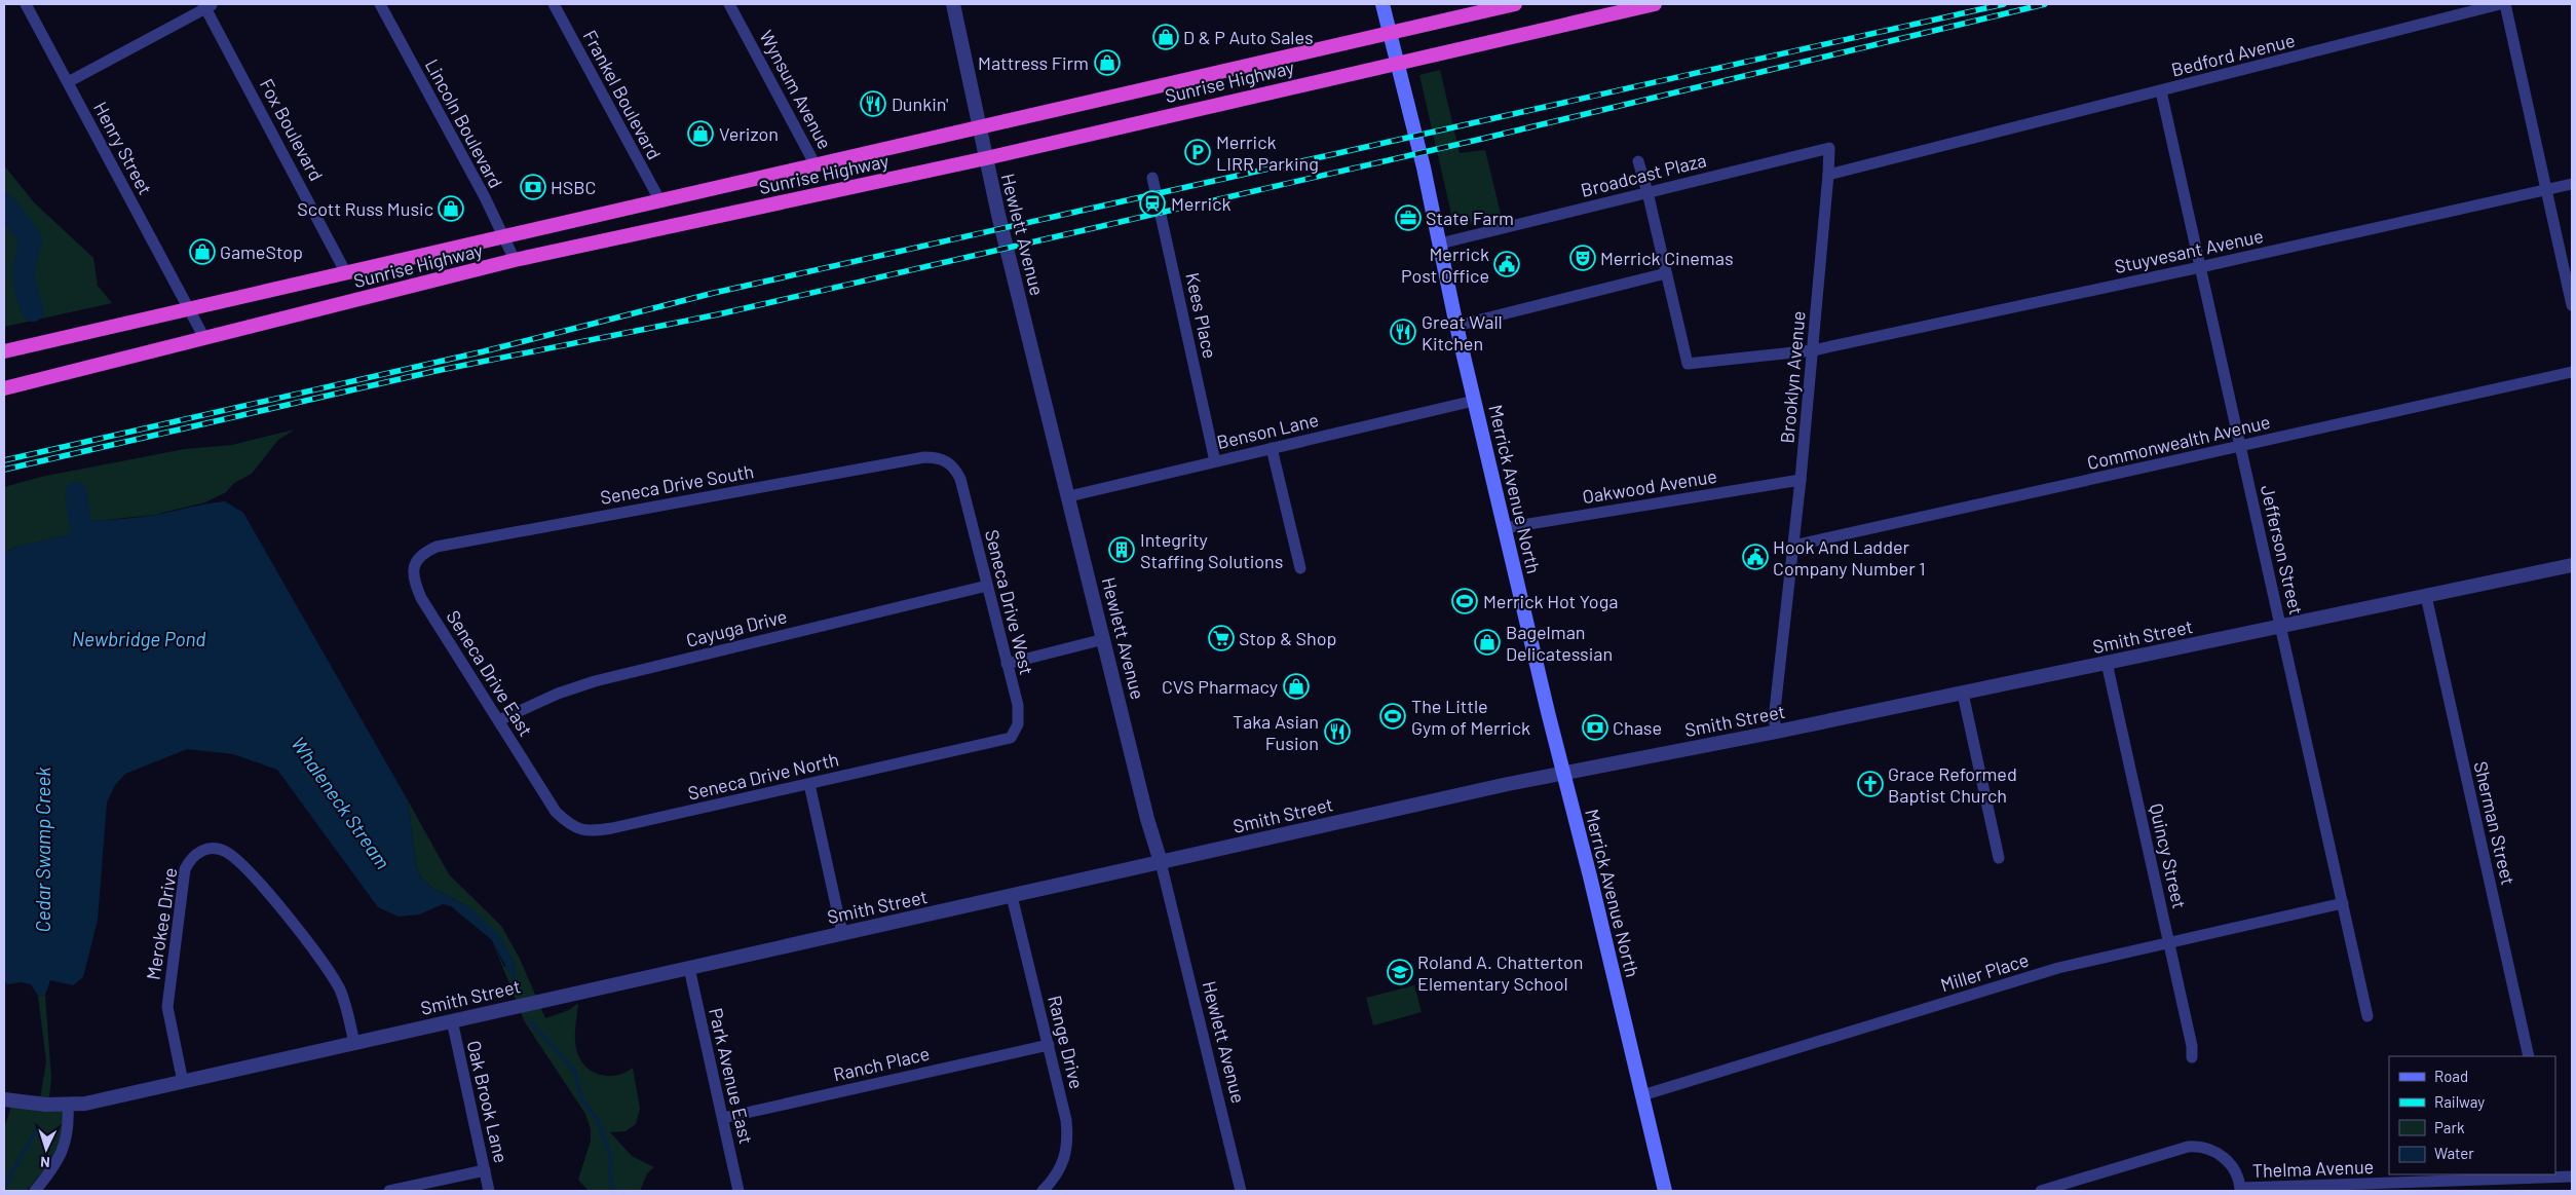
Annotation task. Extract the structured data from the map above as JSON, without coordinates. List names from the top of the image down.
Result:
{
  "streets": {
    "highway": ["Sunrise Highway"],
    "main road": ["Merrick Avenue North"],
    "street": [
      "Bedford Avenue",
      "Wynsum Avenue",
      "Frankel Boulevard",
      "Lincoln Boulevard",
      "Fox Boulevard",
      "Henry Street",
      "Broadcast Plaza",
      "Hewlett Avenue",
      "Stuyvesant Avenue",
      "Kees Place",
      "Brooklyn Avenue",
      "Benson Lane",
      "Commonwealth Avenue",
      "Seneca Drive South",
      "Oakwood Avenue",
      "Jefferson Street",
      "Seneca Drive West",
      "Cayuga Drive",
      "Smith Street",
      "Seneca Drive East",
      "Seneca Drive North",
      "Sherman Street",
      "Quincy Street",
      "Merokee Drive",
      "Miller Place",
      "Range Drive",
      "Ranch Place",
      "Park Avenue East",
      "Oak Brook Lane",
      "Thelma Avenue"
    ]
  },
  "crossings": [
    ["Bedford Avenue", "Broadcast Plaza"],
    ["Bedford Avenue", "Brooklyn Avenue"],
    ["Bedford Avenue", "Jefferson Street"],
    ["Sunrise Highway", "Wynsum Avenue"],
    ["Sunrise Highway", "Frankel Boulevard"],
    ["Sunrise Highway", "Lincoln Boulevard"],
    ["Sunrise Highway", "Fox Boulevard"],
    ["Sunrise Highway", "Henry Street"],
    ["Sunrise Highway", "Hewlett Avenue"],
    ["Sunrise Highway", "Merrick Avenue North"],
    ["Broadcast Plaza", "Brooklyn Avenue"],
    ["Broadcast Plaza", "Merrick Avenue North"],
    ["Hewlett Avenue", "Benson Lane"],
    ["Hewlett Avenue", "Smith Street"],
    ["Stuyvesant Avenue", "Brooklyn Avenue"],
    ["Stuyvesant Avenue", "Jefferson Street"],
    ["Kees Place", "Benson Lane"],
    ["Brooklyn Avenue", "Commonwealth Avenue"],
    ["Brooklyn Avenue", "Oakwood Avenue"],
    ["Brooklyn Avenue", "Smith Street"],
    ["Benson Lane", "Merrick Avenue North"],
    ["Commonwealth Avenue", "Jefferson Street"],
    ["Seneca Drive South", "Seneca Drive West"],
    ["Seneca Drive South", "Seneca Drive East"],
    ["Oakwood Avenue", "Merrick Avenue North"],
    ["Merrick Avenue North", "Smith Street"],
    ["Merrick Avenue North", "Miller Place"],
    ["Jefferson Street", "Smith Street"],
    ["Jefferson Street", "Miller Place"],
    ["Seneca Drive West", "Cayuga Drive"],
    ["Seneca Drive West", "Seneca Drive North"],
    ["Cayuga Drive", "Seneca Drive East"],
    ["Smith Street", "Sherman Street"],
    ["Smith Street", "Quincy Street"],
    ["Smith Street", "Merokee Drive"],
    ["Smith Street", "Range Drive"],
    ["Smith Street", "Park Avenue East"],
    ["Smith Street", "Oak Brook Lane"],
    ["Seneca Drive East", "Seneca Drive North"],
    ["Quincy Street", "Miller Place"],
    ["Range Drive", "Ranch Place"],
    ["Ranch Place", "Park Avenue East"]
  ],
  "water": ["Newbridge Pond", "Whaleneck Stream", "Cedar Swamp Creek"],
  "places": {
    "shop": [
      "D & P Auto Sales",
      "Mattress Firm",
      "Verizon",
      "Scott Russ Music",
      "GameStop",
      "Bagelman Delicatessian",
      "CVS Pharmacy"
    ],
    "restaurant": ["Dunkin'", "Great Wall Kitchen", "Taka Asian Fusion"],
    "parking": ["Merrick LIRR Parking"],
    "bank": ["HSBC", "Chase"],
    "station": ["Merrick"],
    "office": ["State Farm"],
    "theatre": ["Merrick Cinemas"],
    "public building": ["Merrick Post Office", "Hook And Ladder Company Number 1"],
    "building": ["Integrity Staffing Solutions"],
    "sports": ["Merrick Hot Yoga", "The Little Gym of Merrick"],
    "supermarket": ["Stop & Shop"],
    "church": ["Grace Reformed Baptist Church"],
    "school or university": ["Roland A. Chatterton Elementary School"]
  },
  "legend": [
    "Road",
    "Railway",
    "Park",
    "Water"
  ],
  "north": "bottom"
}
